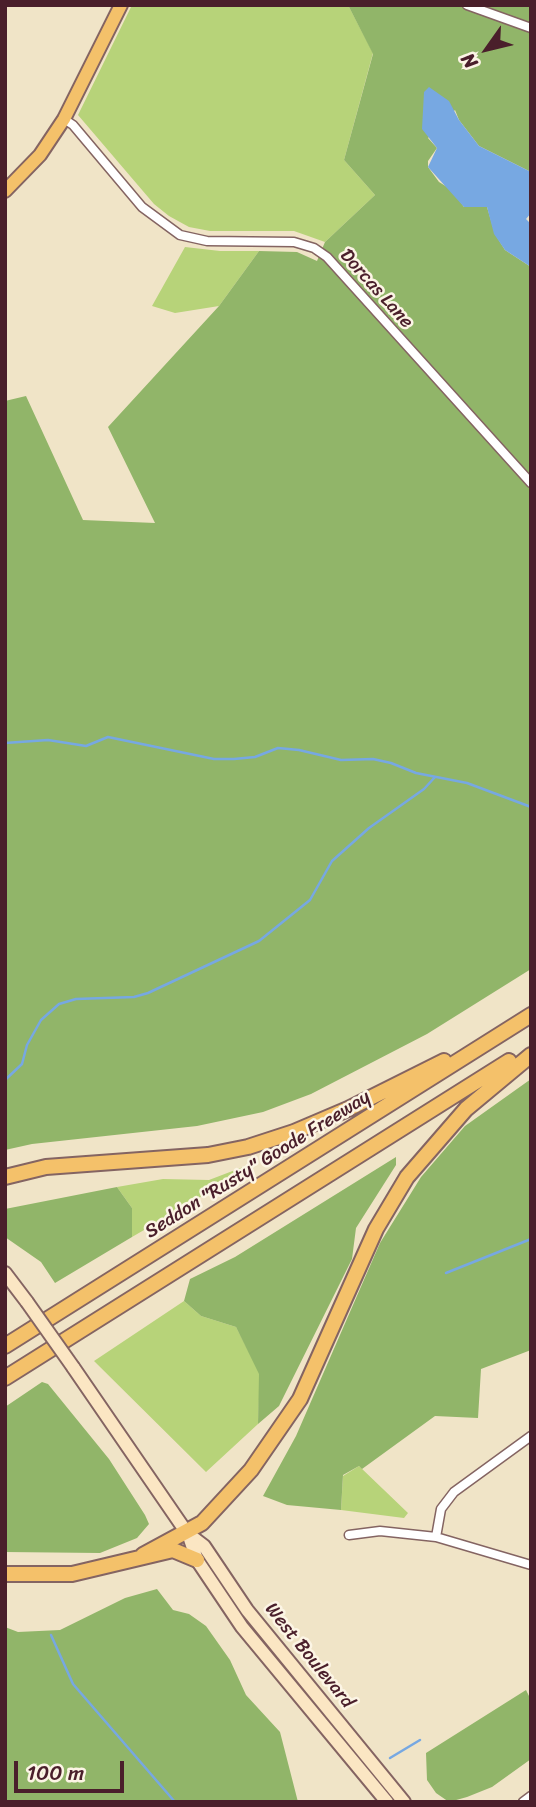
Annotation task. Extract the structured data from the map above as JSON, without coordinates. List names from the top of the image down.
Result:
{
  "streets": {
    "highway": ["Seddon \"Rusty\" Goode Freeway"],
    "street": ["Dorcas Lane", "West Boulevard"]
  },
  "scale_bar": "100 m",
  "north": "bottom left"
}
